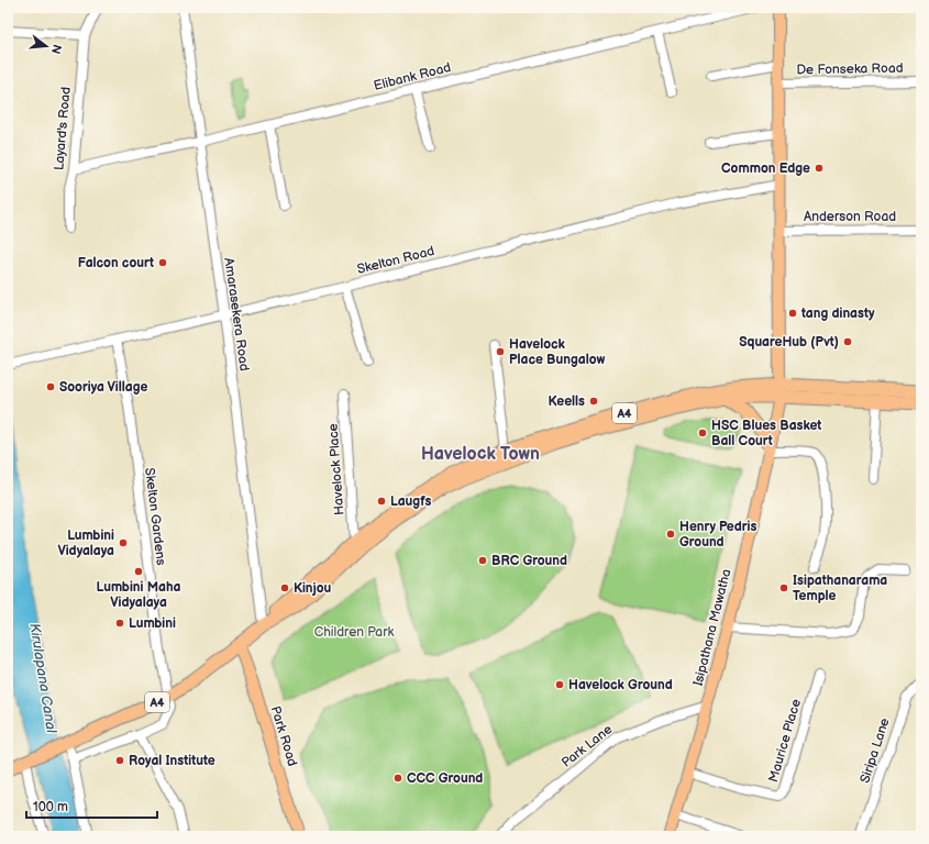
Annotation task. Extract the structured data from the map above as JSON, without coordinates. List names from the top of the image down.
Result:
{
  "streets": {
    "highway": ["A4"],
    "main road": ["Isipathana Mawatha", "Park Road"],
    "street": [
      "De Fonseka Road",
      "Elibank Road",
      "Layard's Road",
      "Anderson Road",
      "Skelton Road",
      "Amarasekera Road",
      "Havelock Place",
      "Skelton Gardens",
      "Maurice Place",
      "Park Lane",
      "Siripa Lane"
    ]
  },
  "crossings": [
    ["De Fonseka Road", "Isipathana Mawatha"],
    ["Elibank Road", "Layard's Road"],
    ["Elibank Road", "Amarasekera Road"],
    ["Anderson Road", "Isipathana Mawatha"],
    ["Skelton Road", "Amarasekera Road"],
    ["Skelton Road", "Skelton Gardens"],
    ["Skelton Road", "Isipathana Mawatha"],
    ["Amarasekera Road", "A4"],
    ["A4", "Havelock Place"],
    ["A4", "Skelton Gardens"],
    ["A4", "Isipathana Mawatha"],
    ["A4", "Park Road"],
    ["Isipathana Mawatha", "Maurice Place"],
    ["Isipathana Mawatha", "Park Lane"]
  ],
  "districts": ["Havelock Town"],
  "water": ["Kirulapana Canal"],
  "parks": ["Children Park"],
  "places": [
    "Common Edge",
    "Falcon court",
    "tang dinasty",
    "SquareHub (Pvt)",
    "Havelock Place Bungalow",
    "Sooriya Village",
    "Keells",
    "HSC Blues Basket Ball Court",
    "Laugfs",
    "Henry Pedris Ground",
    "Lumbini Vidyalaya",
    "BRC Ground",
    "Lumbini Maha Vidyalaya",
    "Kinjou",
    "Isipathanarama Temple",
    "Lumbini",
    "Havelock Ground",
    "Royal Institute",
    "CCC Ground"
  ],
  "scale_bar": "100 m",
  "north": "right"
}
